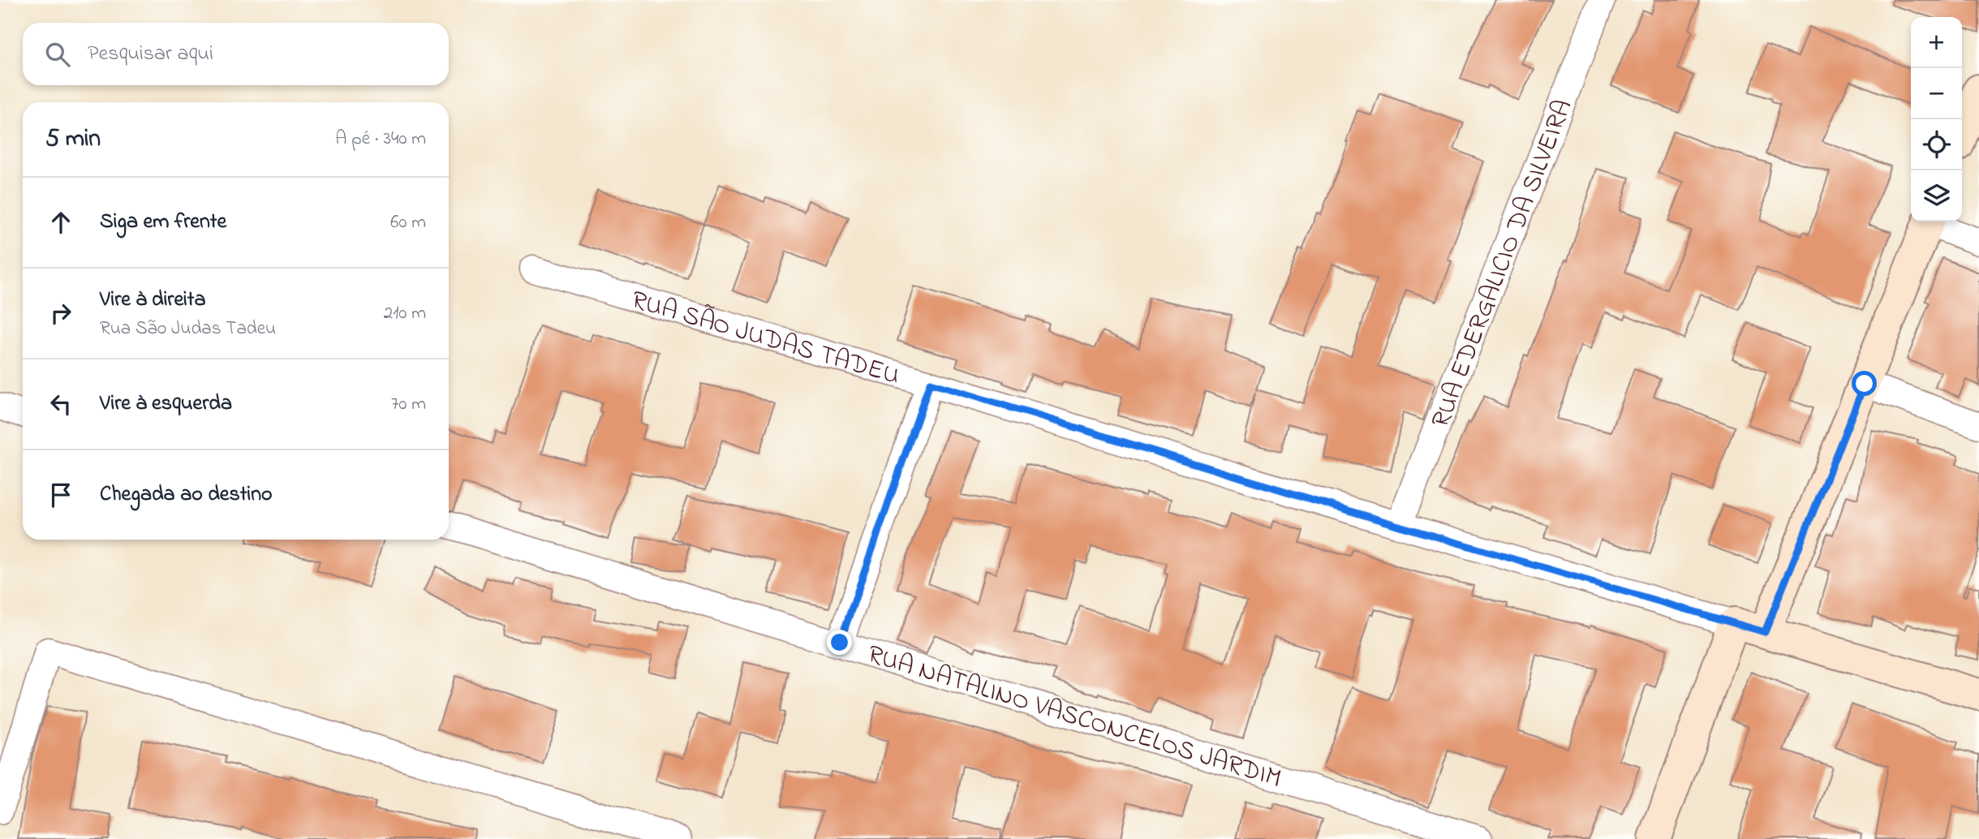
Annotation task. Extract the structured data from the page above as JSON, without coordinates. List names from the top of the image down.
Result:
{
  "streets": {
    "street": ["RUA EDERGALICIO DA SILVEIRA", "RUA SÃO JUDAS TADEU", "RUA NATALINO VASCONCELOS JARDIM"]
  },
  "crossings": [
    ["RUA EDERGALICIO DA SILVEIRA", "RUA SÃO JUDAS TADEU"]
  ],
  "page": {
    "map_buttons": ["+", "−"],
    "search": "Pesquisar aqui",
    "heading": ["5 min", "A pé · 340 m"],
    "list": [
      ["Siga em frente", "60 m"],
      ["Vire à direita", "Rua São Judas Tadeu", "210 m"],
      ["Vire à esquerda", "70 m"],
      "Chegada ao destino"
    ]
  }
}
